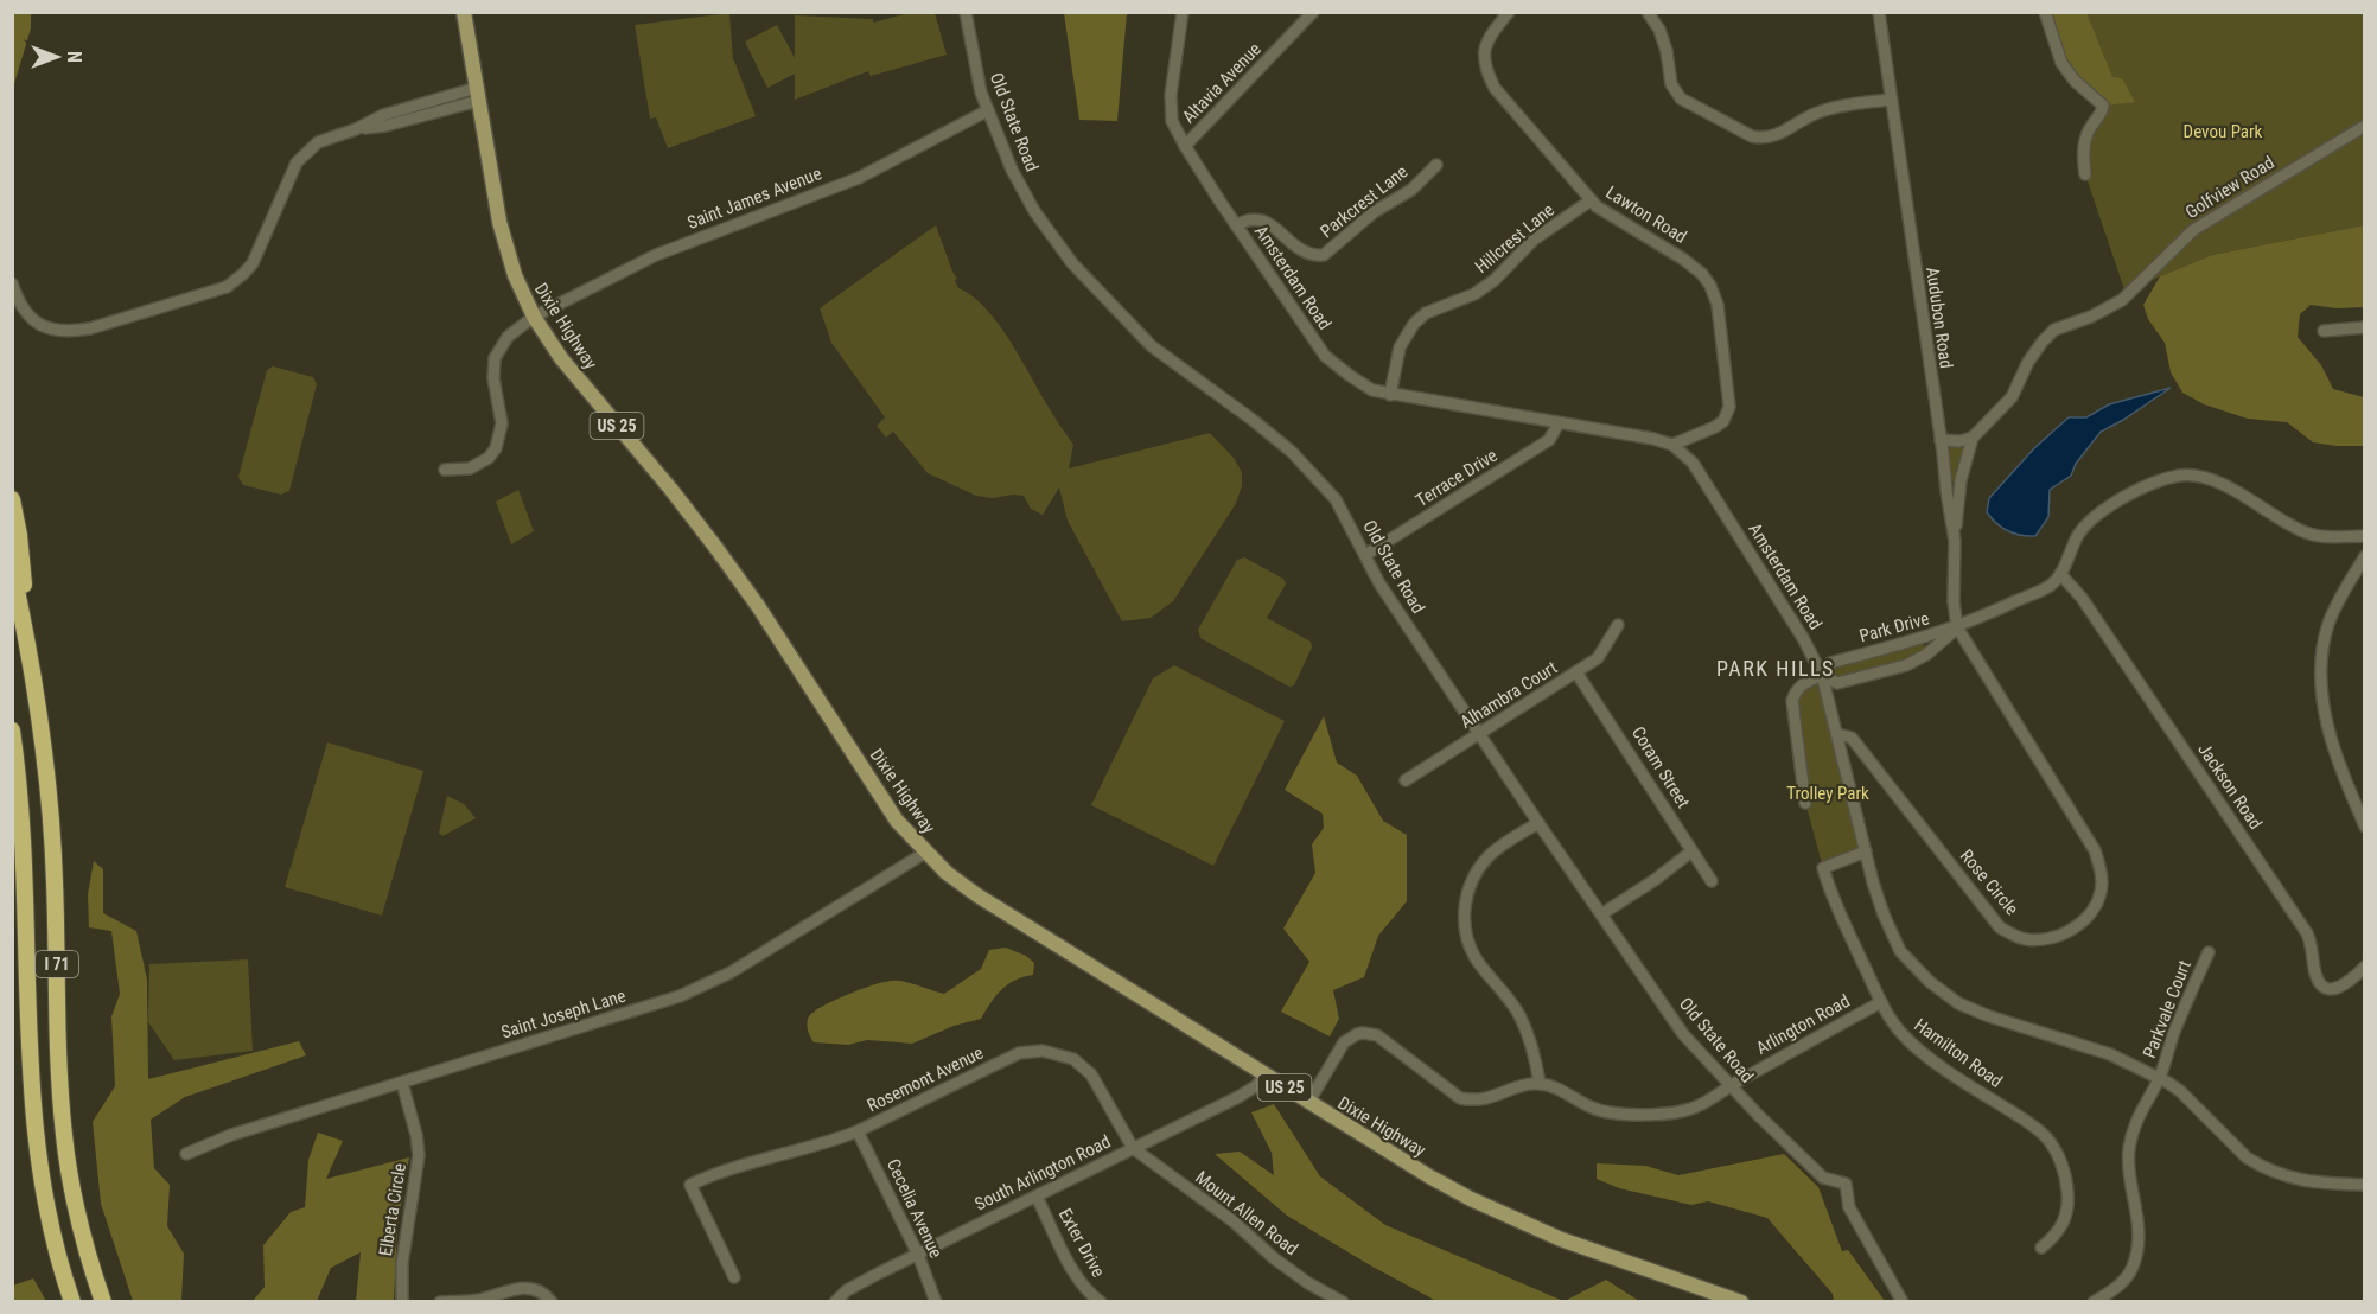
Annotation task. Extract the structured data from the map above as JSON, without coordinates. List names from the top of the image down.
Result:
{
  "streets": {
    "highway": ["I 71"],
    "main road": ["Dixie Highway", "US 25"],
    "street": [
      "Altavia Avenue",
      "Old State Road",
      "Golfview Road",
      "Saint James Avenue",
      "Parkcrest Lane",
      "Lawton Road",
      "Hillcrest Lane",
      "Amsterdam Road",
      "Audubon Road",
      "Terrace Drive",
      "Park Drive",
      "Alhambra Court",
      "Coram Street",
      "Jackson Road",
      "Rose Circle",
      "Parkvale Court",
      "Saint Joseph Lane",
      "Arlington Road",
      "Hamilton Road",
      "Rosemont Avenue",
      "South Arlington Road",
      "Cecelia Avenue",
      "Elberta Circle",
      "Mount Allen Road",
      "Exter Drive"
    ]
  },
  "crossings": [
    ["Altavia Avenue", "Amsterdam Road"],
    ["Old State Road", "Saint James Avenue"],
    ["Old State Road", "Terrace Drive"],
    ["Old State Road", "Alhambra Court"],
    ["Old State Road", "Arlington Road"],
    ["Saint James Avenue", "Dixie Highway"],
    ["Parkcrest Lane", "Amsterdam Road"],
    ["Lawton Road", "Hillcrest Lane"],
    ["Lawton Road", "Amsterdam Road"],
    ["Hillcrest Lane", "Amsterdam Road"],
    ["Amsterdam Road", "Terrace Drive"],
    ["Amsterdam Road", "Park Drive"],
    ["Amsterdam Road", "Rose Circle"],
    ["Amsterdam Road", "Parkvale Court"],
    ["Amsterdam Road", "Hamilton Road"],
    ["Audubon Road", "Park Drive"],
    ["Audubon Road", "Rose Circle"],
    ["Dixie Highway", "Saint Joseph Lane"],
    ["Dixie Highway", "South Arlington Road"],
    ["Park Drive", "Rose Circle"],
    ["Alhambra Court", "Coram Street"],
    ["Saint Joseph Lane", "Elberta Circle"],
    ["Arlington Road", "Hamilton Road"],
    ["Rosemont Avenue", "South Arlington Road"],
    ["Rosemont Avenue", "Cecelia Avenue"],
    ["Rosemont Avenue", "Mount Allen Road"],
    ["South Arlington Road", "Cecelia Avenue"],
    ["South Arlington Road", "Mount Allen Road"],
    ["South Arlington Road", "Exter Drive"]
  ],
  "districts": ["PARK HILLS"],
  "parks": ["Devou Park", "Trolley Park"],
  "north": "right"
}
